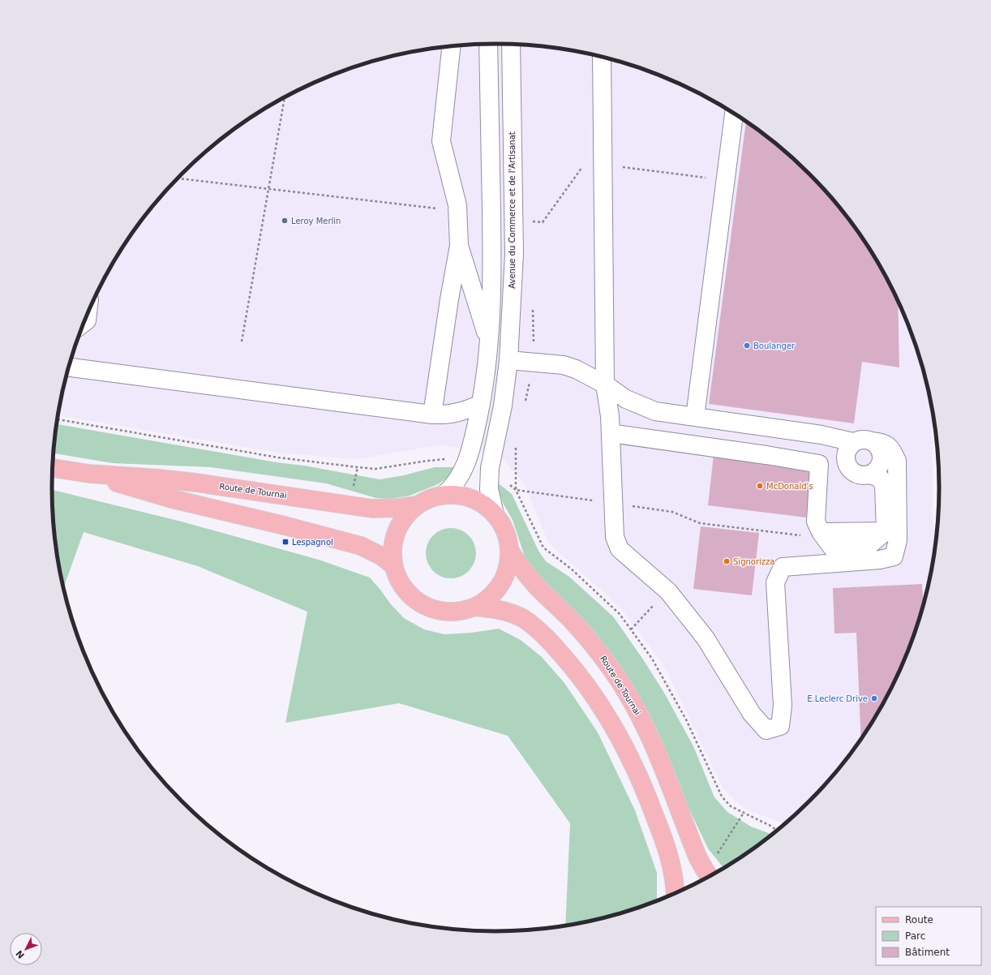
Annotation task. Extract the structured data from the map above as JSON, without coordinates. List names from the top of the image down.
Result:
{
  "streets": {
    "main road": ["Route de Tournai"],
    "street": ["Avenue du Commerce et de l'Artisanat"]
  },
  "crossings": [
    ["Avenue du Commerce et de l'Artisanat", "Route de Tournai"]
  ],
  "places": {
    "other": [
      "Leroy Merlin",
      "Boulanger",
      "McDonald's",
      "Signorizza",
      "E.Leclerc Drive"
    ],
    "transit": ["Lespagnol"]
  },
  "legend": ["Route", "Parc", "Bâtiment"],
  "north": "bottom left"
}
